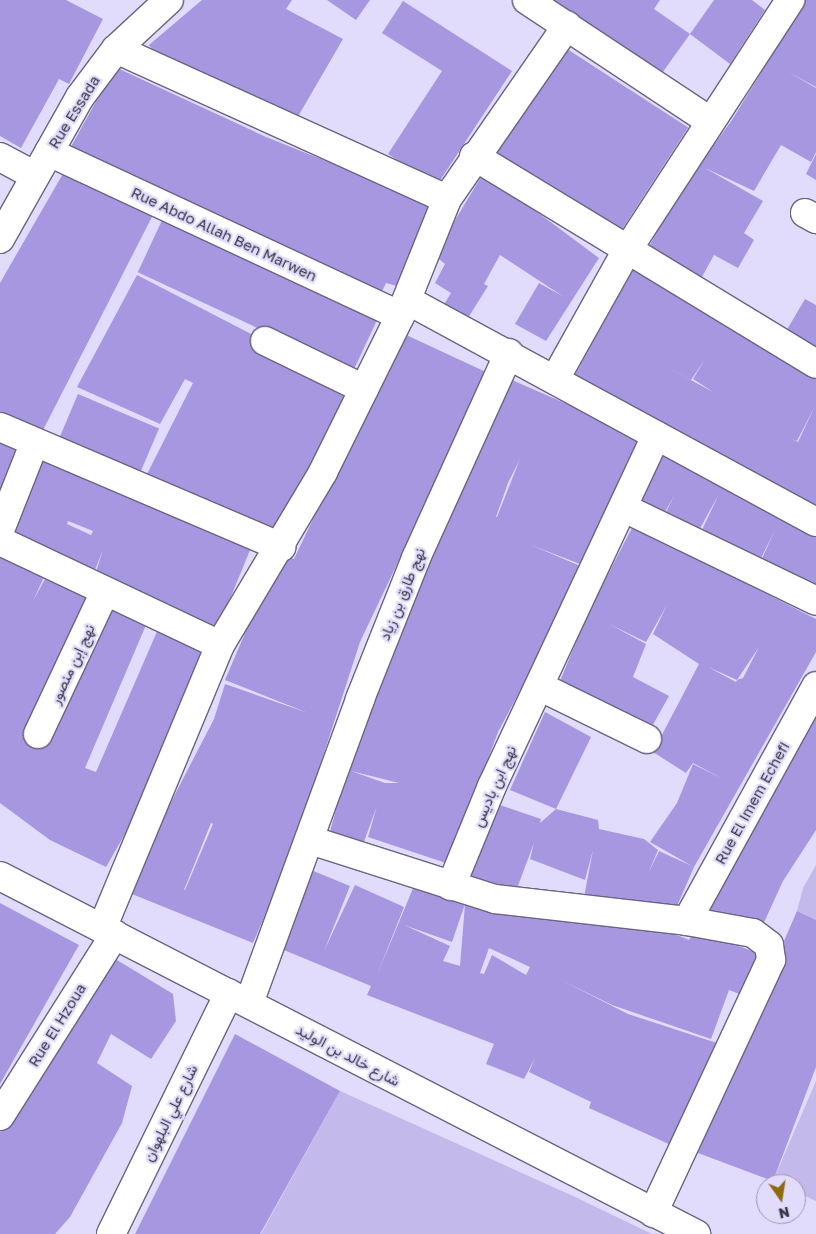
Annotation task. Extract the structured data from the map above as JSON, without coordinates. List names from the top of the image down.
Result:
{
  "streets": {
    "street": [
      "Rue Essada",
      "Rue Abdo Allah Ben Marwen",
      "نهج طارق بن زياد",
      "نهج إبن منصور",
      "نهج ابن باديس",
      "Rue El Imem Echefi",
      "Rue El Hzoua",
      "شارع خالد بن الوليد",
      "شارع علي البلهوان"
    ]
  },
  "crossings": [
    ["Rue Essada", "Rue Abdo Allah Ben Marwen"],
    ["Rue Abdo Allah Ben Marwen", "نهج طارق بن زياد"],
    ["Rue Abdo Allah Ben Marwen", "نهج ابن باديس"],
    ["Rue Abdo Allah Ben Marwen", "Rue El Hzoua"],
    ["نهج طارق بن زياد", "شارع خالد بن الوليد"],
    ["نهج طارق بن زياد", "شارع علي البلهوان"],
    ["Rue El Hzoua", "شارع خالد بن الوليد"],
    ["شارع خالد بن الوليد", "شارع علي البلهوان"]
  ],
  "north": "bottom"
}
